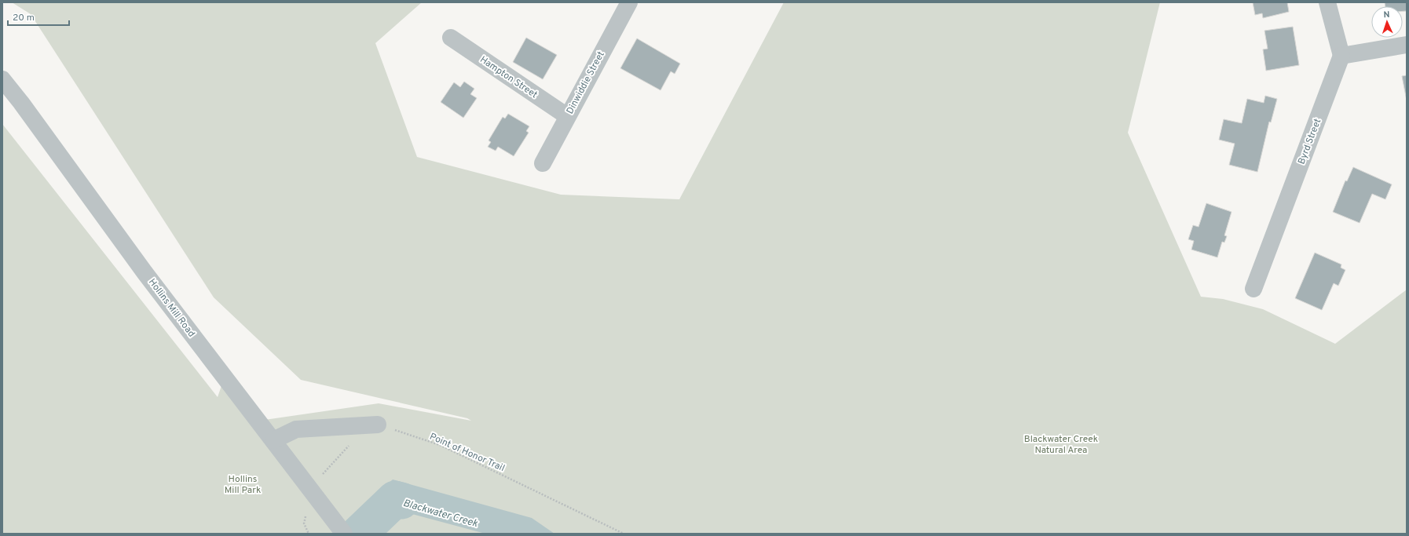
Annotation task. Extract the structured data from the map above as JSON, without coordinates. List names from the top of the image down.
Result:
{
  "streets": {
    "street": [
      "Hampton Street",
      "Dinwiddie Street",
      "Byrd Street",
      "Hollins Mill Road"
    ],
    "path": ["Point of Honor Trail"]
  },
  "crossings": [
    ["Hampton Street", "Dinwiddie Street"]
  ],
  "water": ["Blackwater Creek"],
  "parks": ["Blackwater Creek Natural Area", "Hollins Mill Park"],
  "scale_bar": "20 m",
  "north": "top"
}
